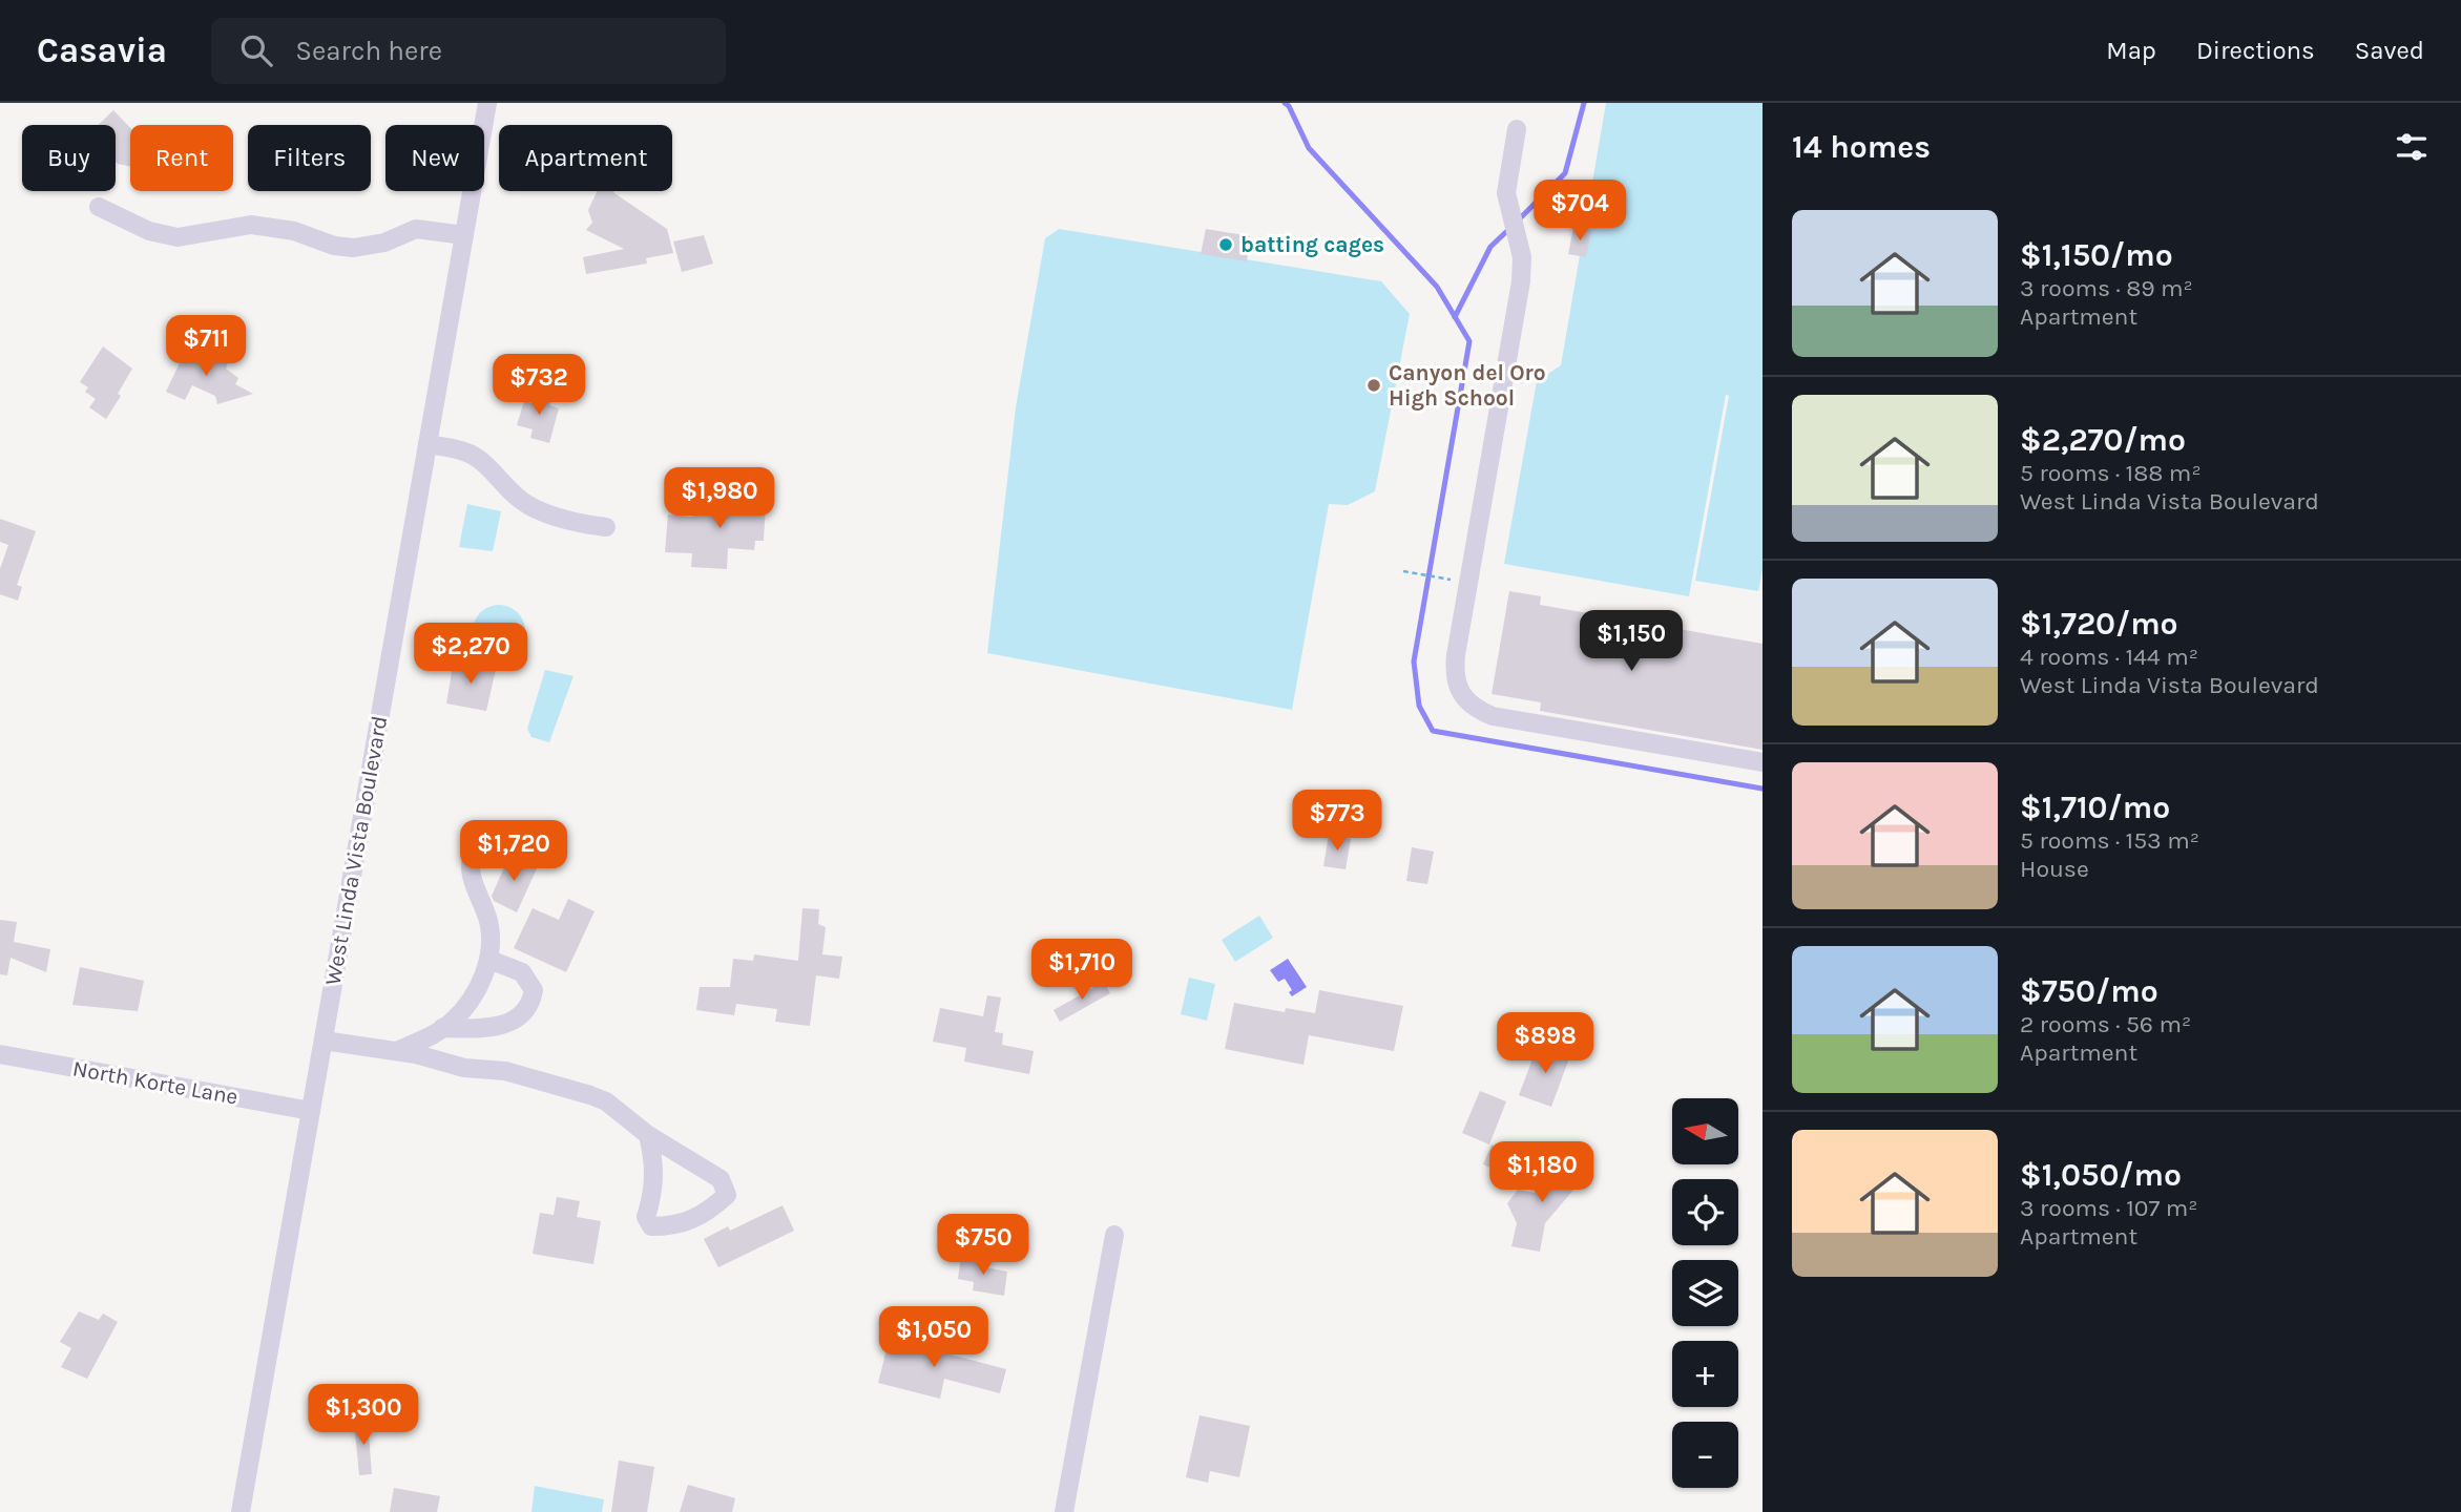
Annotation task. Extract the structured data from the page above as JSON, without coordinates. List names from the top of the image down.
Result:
{
  "streets": {
    "street": ["West Linda Vista Boulevard", "North Korte Lane"]
  },
  "crossings": [
    ["West Linda Vista Boulevard", "North Korte Lane"]
  ],
  "places": ["batting cages", "Canyon del Oro High School"],
  "north": "left",
  "page": {
    "header": "Casavia",
    "search": "Search here",
    "nav": ["Map", "Directions", "Saved"],
    "heading": "14 homes",
    "chip": [
      "Buy",
      "Rent",
      "Filters",
      "New",
      "Apartment"
    ],
    "price": [
      "$704",
      "$711",
      "$732",
      "$1,980",
      "$1,150",
      "$2,270",
      "$773",
      "$1,720",
      "$1,710",
      "$898",
      "$1,180",
      "$750",
      "$1,050",
      "$1,300"
    ],
    "list": [
      {
        "name": "$1,150/mo",
        "note": "3 rooms · 89 m² · Apartment"
      },
      {
        "name": "$2,270/mo",
        "note": "5 rooms · 188 m² · West Linda Vista Boulevard"
      },
      {
        "name": "$1,720/mo",
        "note": "4 rooms · 144 m² · West Linda Vista Boulevard"
      },
      {
        "name": "$1,710/mo",
        "note": "5 rooms · 153 m² · House"
      },
      {
        "name": "$750/mo",
        "note": "2 rooms · 56 m² · Apartment"
      },
      {
        "name": "$1,050/mo",
        "note": "3 rooms · 107 m² · Apartment"
      }
    ],
    "map_buttons": ["+", "−"]
  }
}
